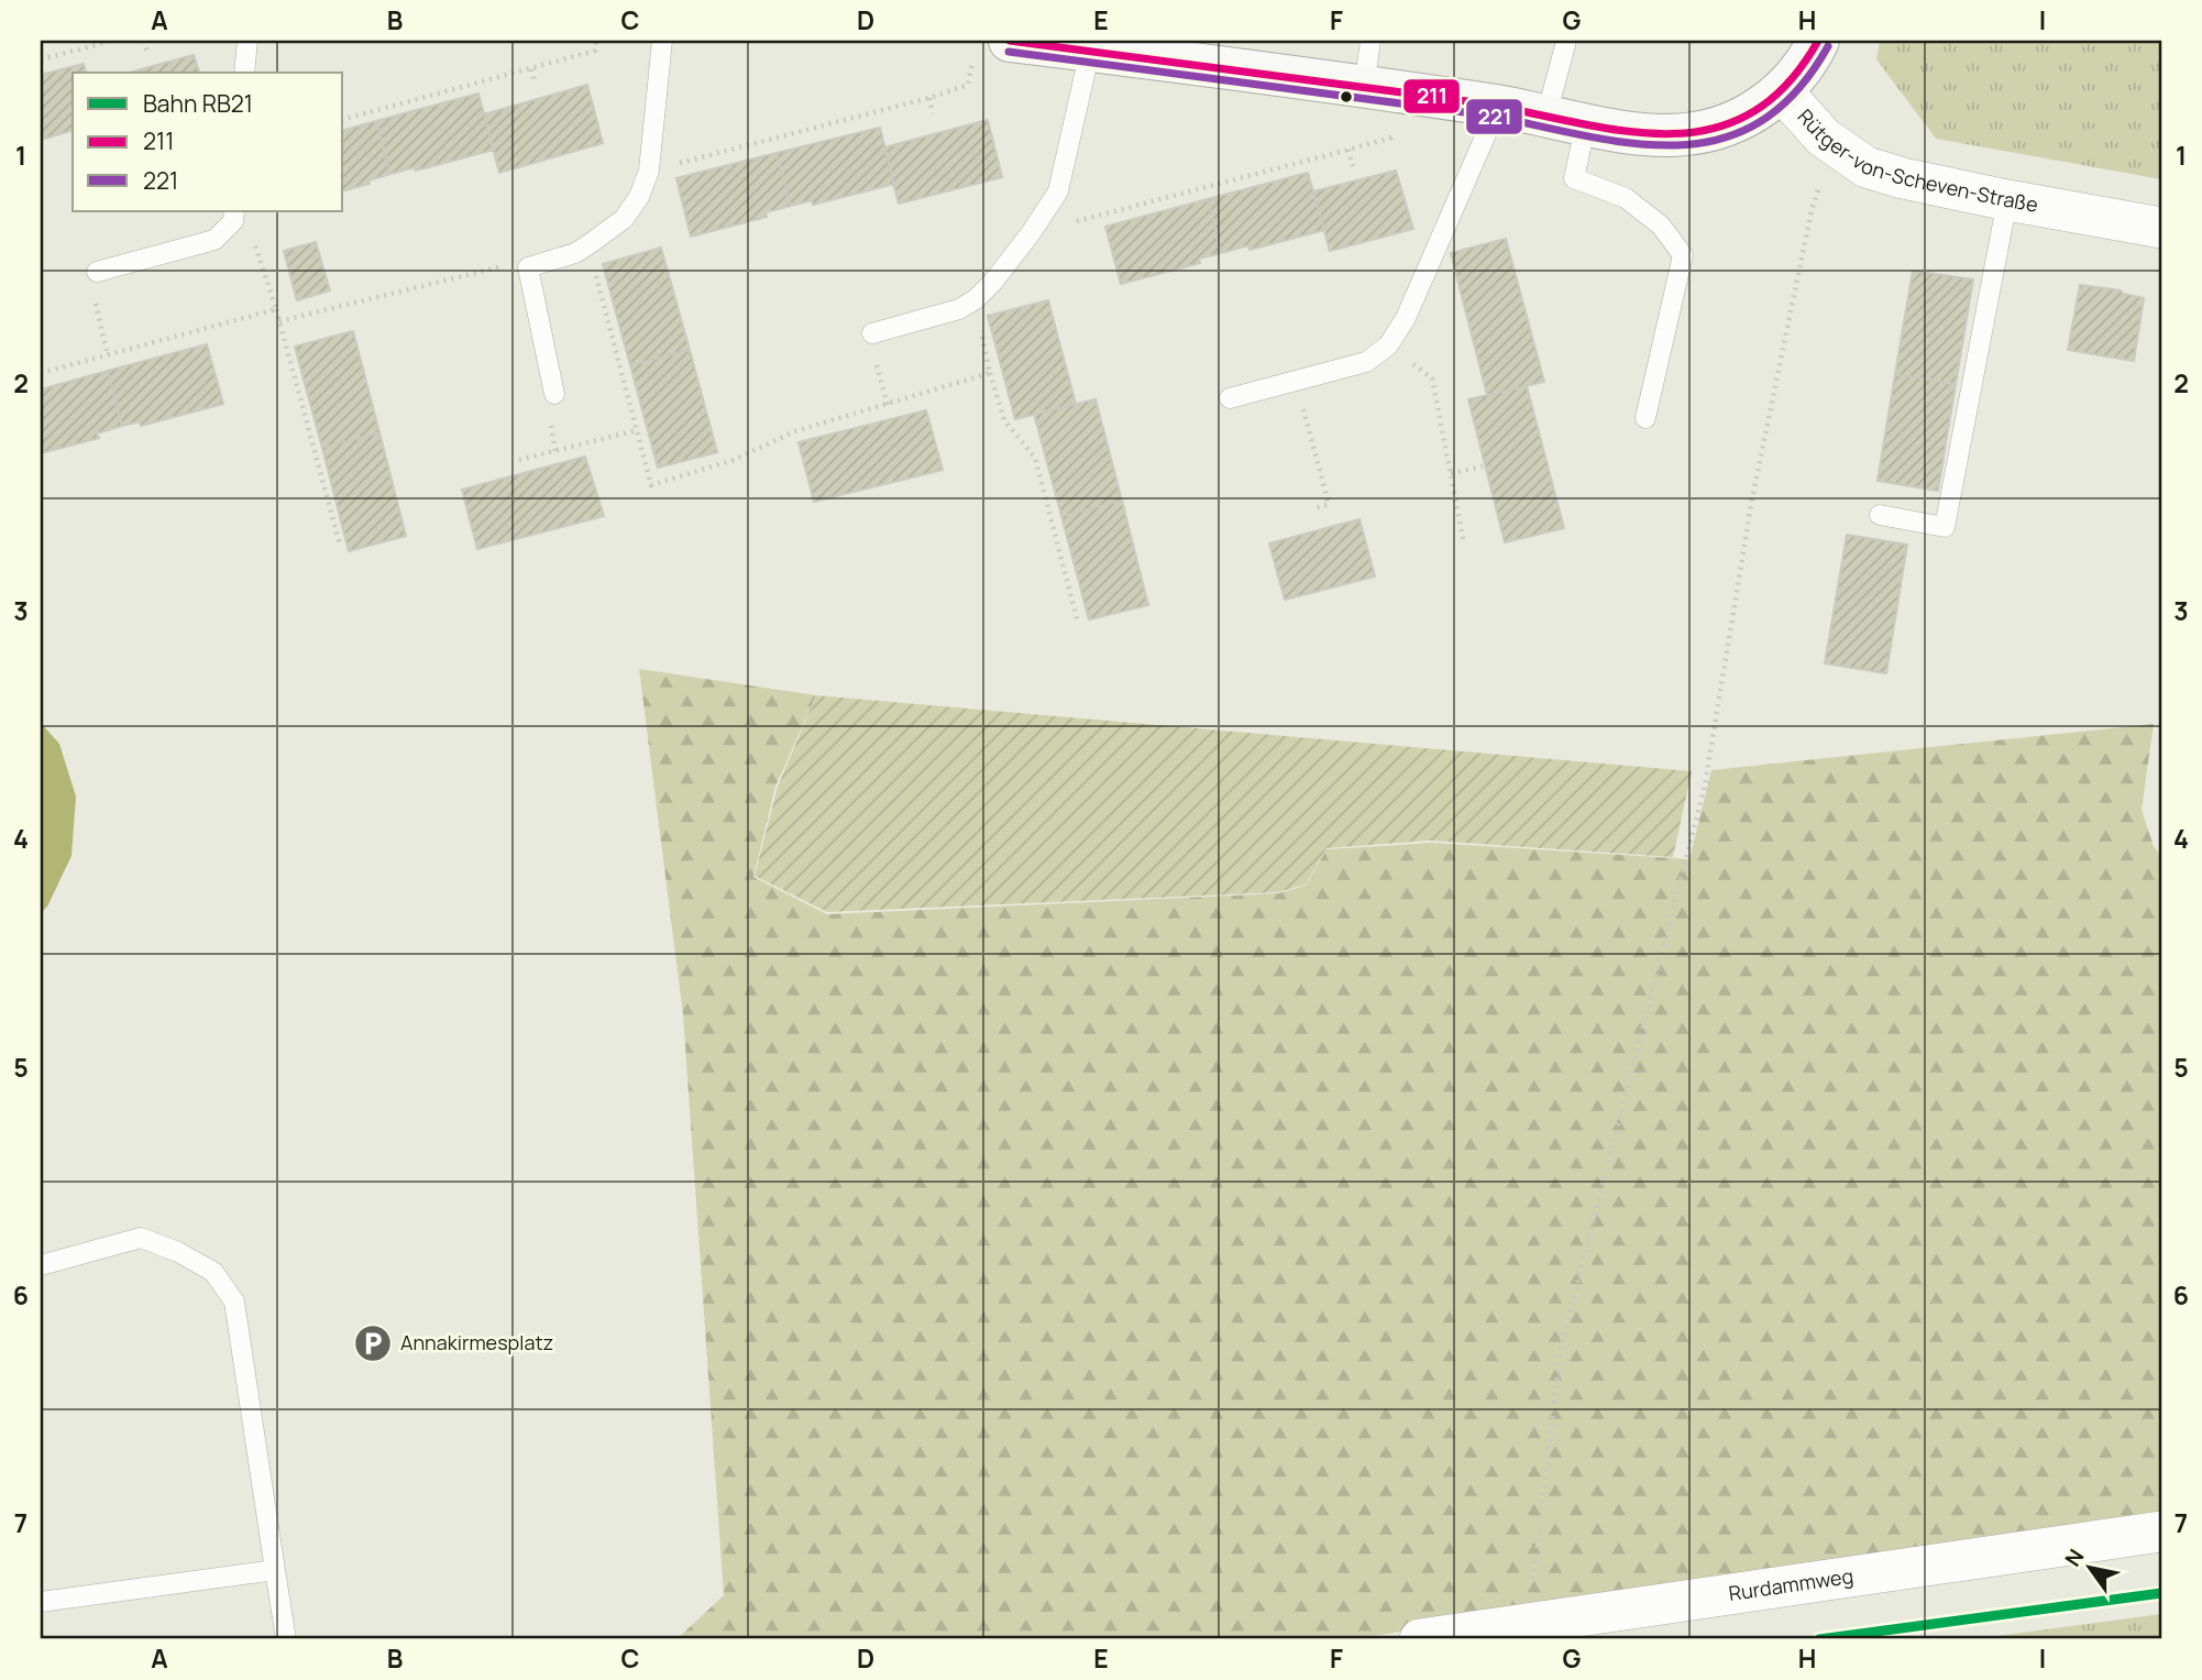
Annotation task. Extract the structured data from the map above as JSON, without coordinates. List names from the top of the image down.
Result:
{
  "streets": {
    "street": ["Rütger-von-Scheven-Straße", "Rurdammweg"]
  },
  "places": {
    "parking": ["Annakirmesplatz"]
  },
  "lines": ["transit line 211", "transit line 221", "rail line RB21"],
  "legend": ["Bahn RB21", "211", "221"],
  "north": "top left",
  "grid": {
    "columns": [
      "A",
      "B",
      "C",
      "D",
      "E",
      "F",
      "G",
      "H",
      "I"
    ],
    "rows": [
      "1",
      "2",
      "3",
      "4",
      "5",
      "6",
      "7"
    ]
  }
}
